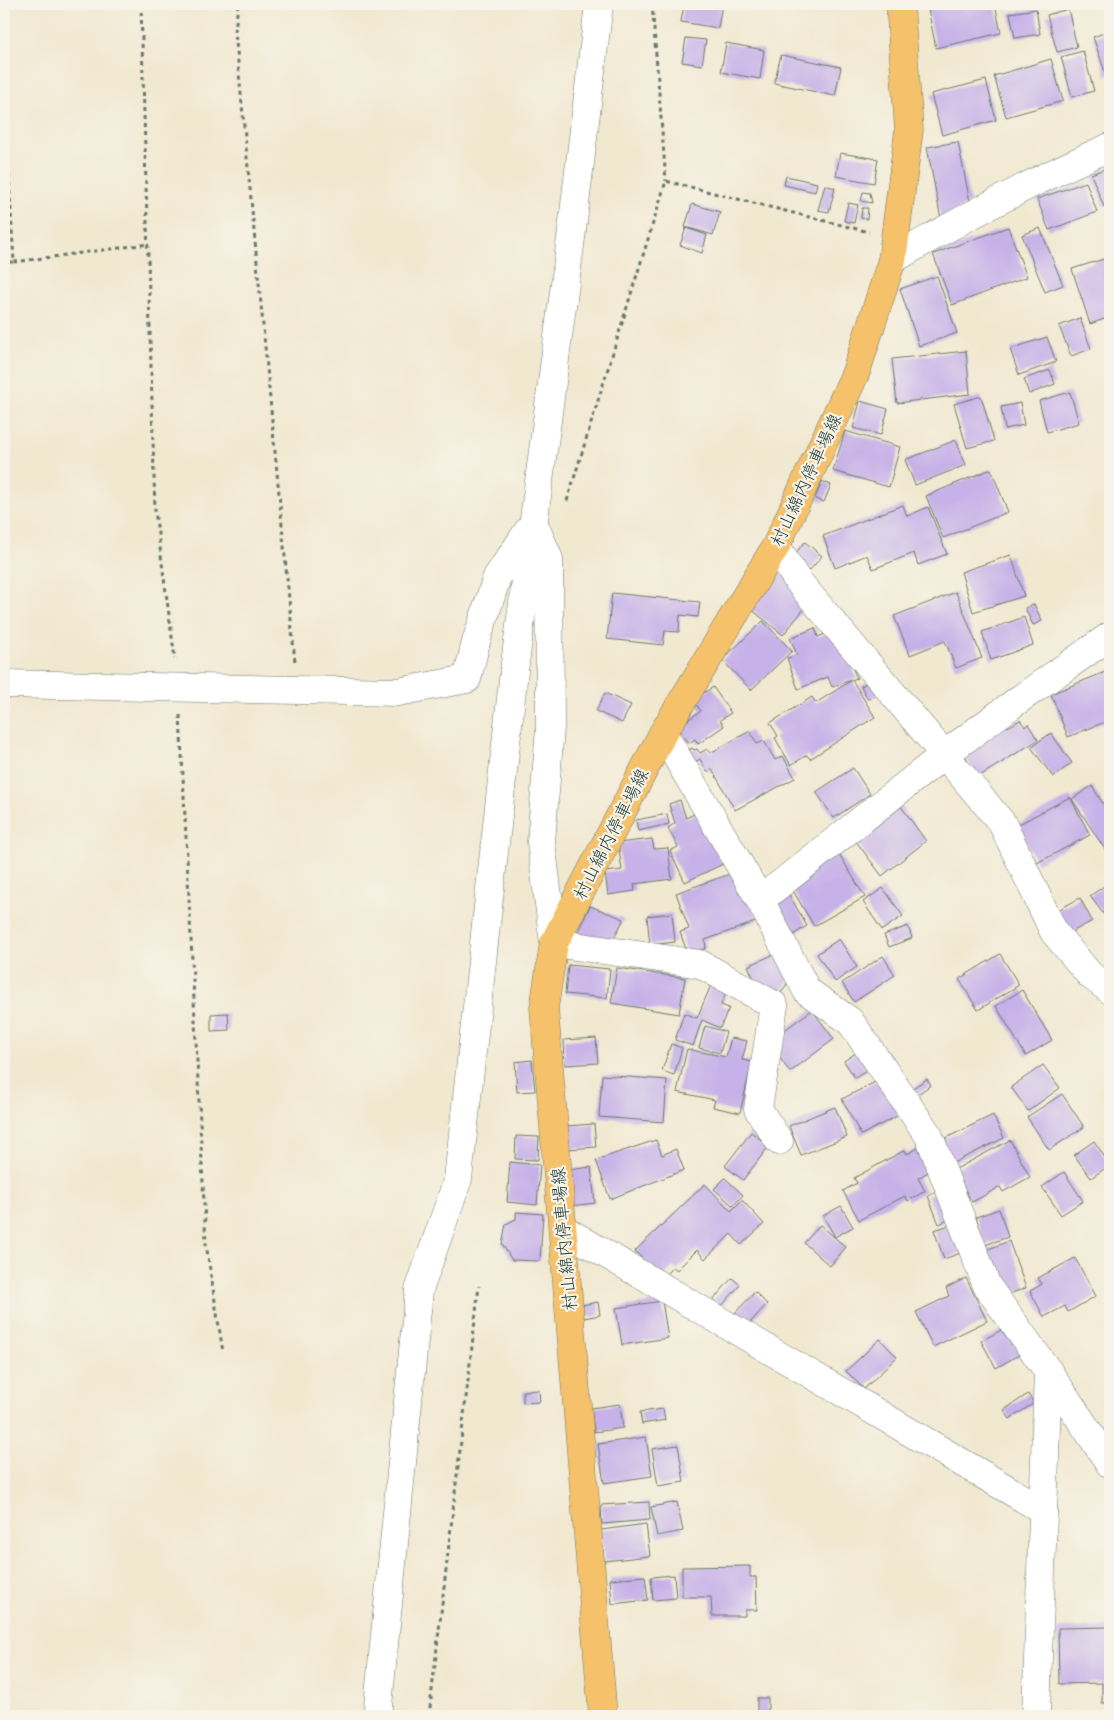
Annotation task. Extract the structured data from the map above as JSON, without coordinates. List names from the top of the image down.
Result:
{
  "streets": {
    "main road": ["村山綿内停車場線"]
  }
}
